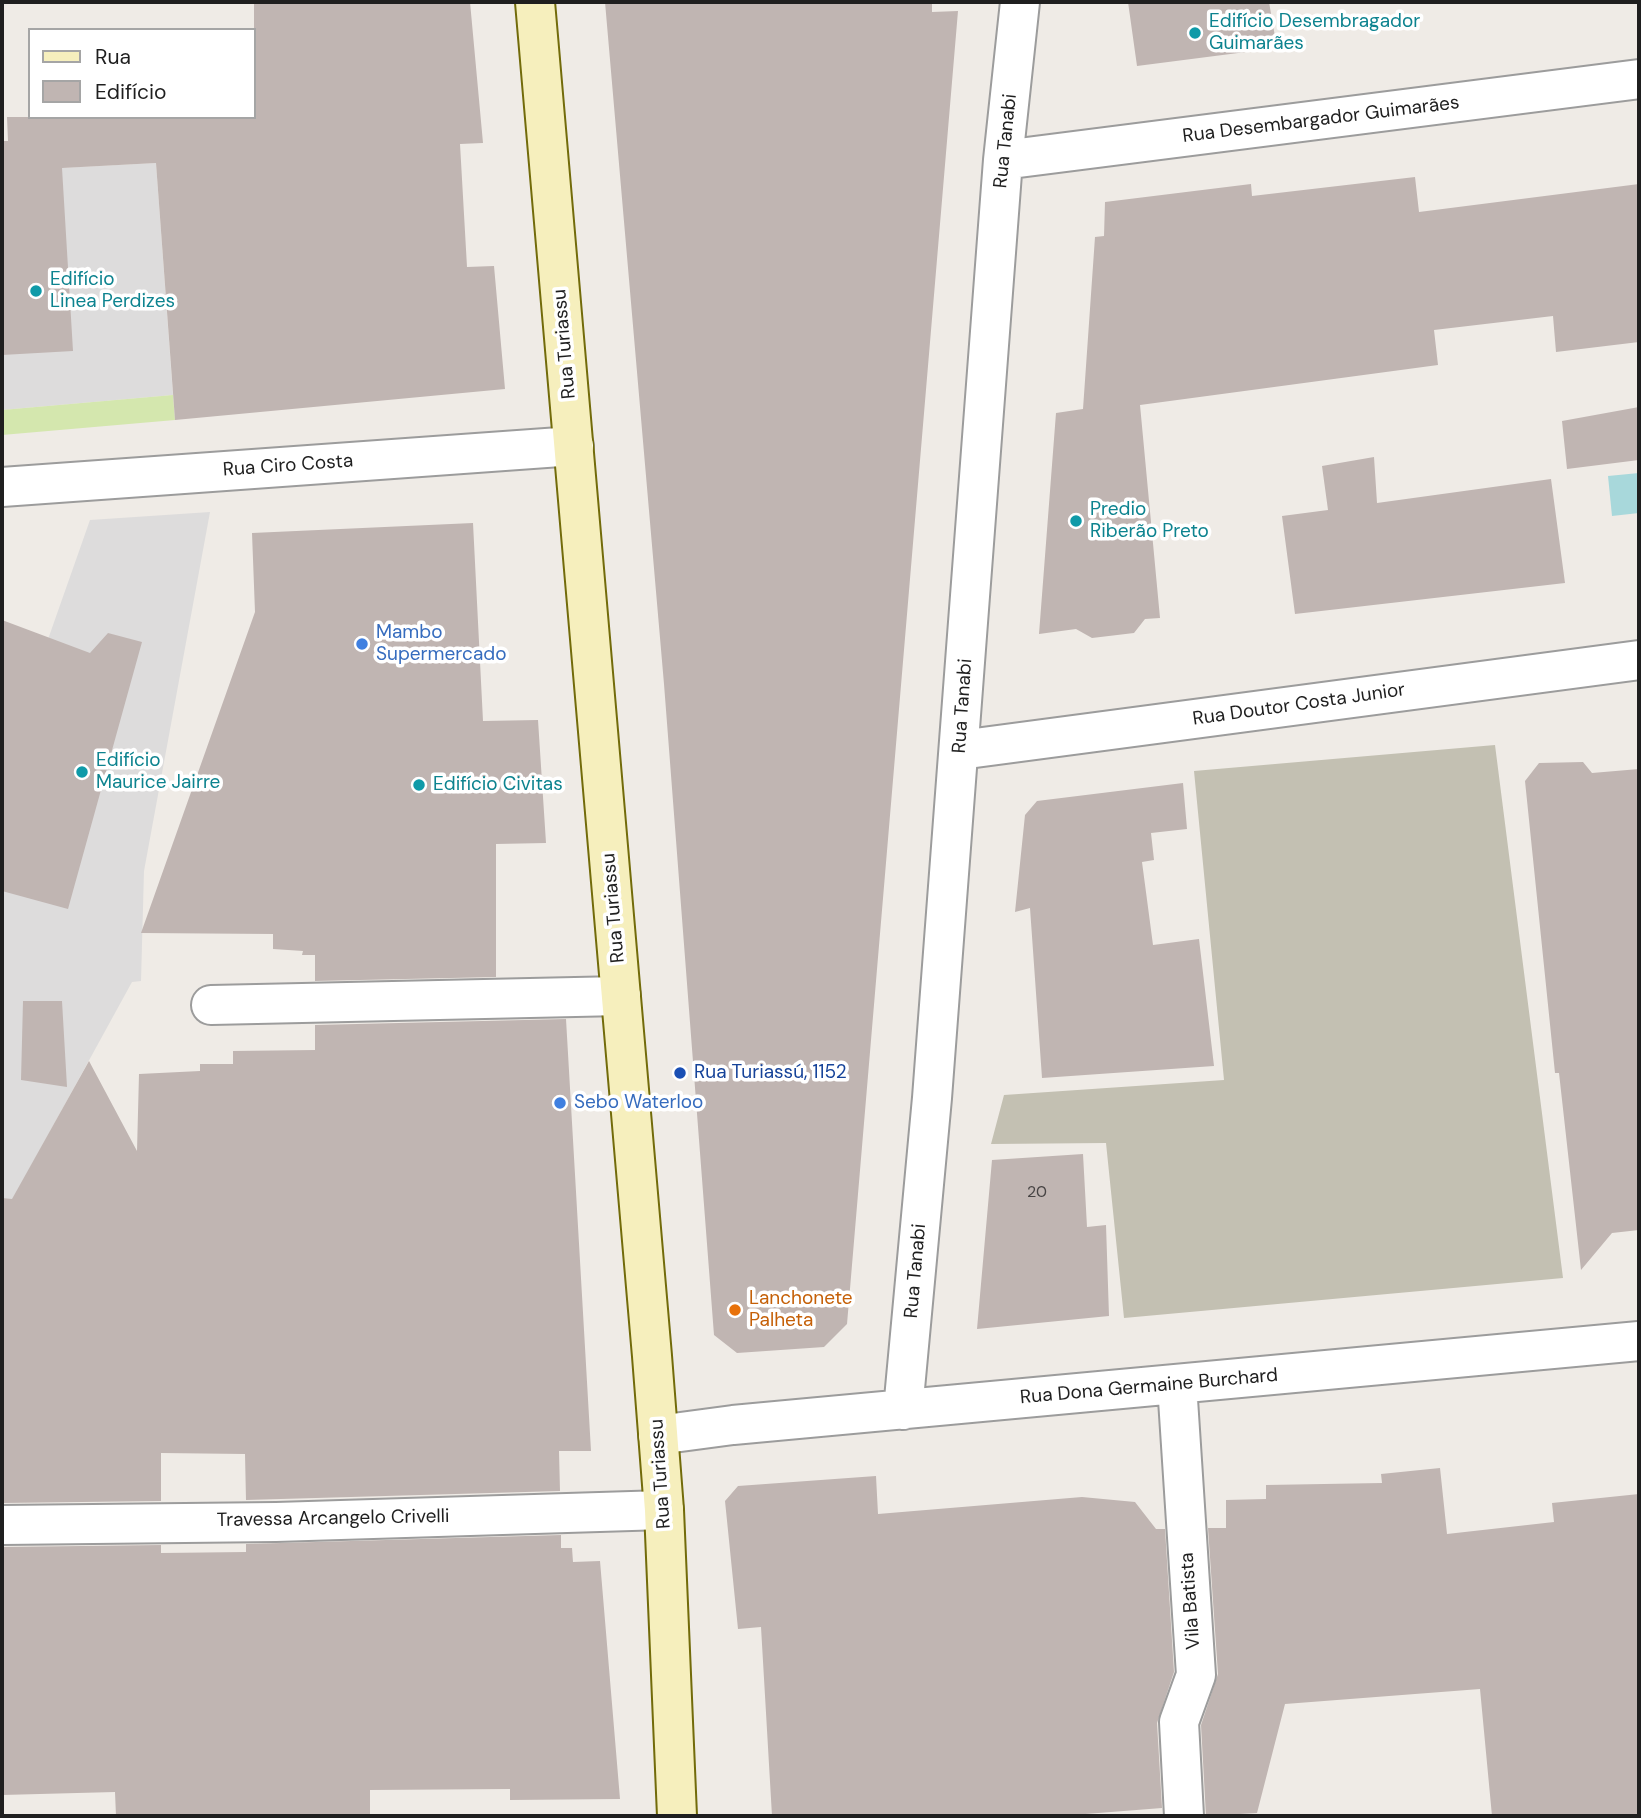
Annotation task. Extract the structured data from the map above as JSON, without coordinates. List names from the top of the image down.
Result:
{
  "streets": {
    "street": [
      "Rua Desembargador Guimarães",
      "Rua Tanabi",
      "Rua Turiassu",
      "Rua Ciro Costa",
      "Rua Doutor Costa Junior",
      "Rua Dona Germaine Burchard",
      "Travessa Arcangelo Crivelli",
      "Vila Batista"
    ]
  },
  "crossings": [
    ["Rua Desembargador Guimarães", "Rua Tanabi"],
    ["Rua Tanabi", "Rua Doutor Costa Junior"],
    ["Rua Tanabi", "Rua Dona Germaine Burchard"],
    ["Rua Turiassu", "Rua Ciro Costa"],
    ["Rua Turiassu", "Rua Dona Germaine Burchard"],
    ["Rua Turiassu", "Travessa Arcangelo Crivelli"],
    ["Rua Dona Germaine Burchard", "Vila Batista"]
  ],
  "places": [
    "Edifício Desembragador Guimarães",
    "Edifício Linea Perdizes",
    "Predio Riberão Preto",
    "Mambo Supermercado",
    "Edifício Maurice Jairre",
    "Edifício Civitas",
    "Rua Turiassú, 1152",
    "Sebo Waterloo",
    "Lanchonete Palheta"
  ],
  "house_numbers": ["20"],
  "legend": ["Rua", "Edifício"]
}
